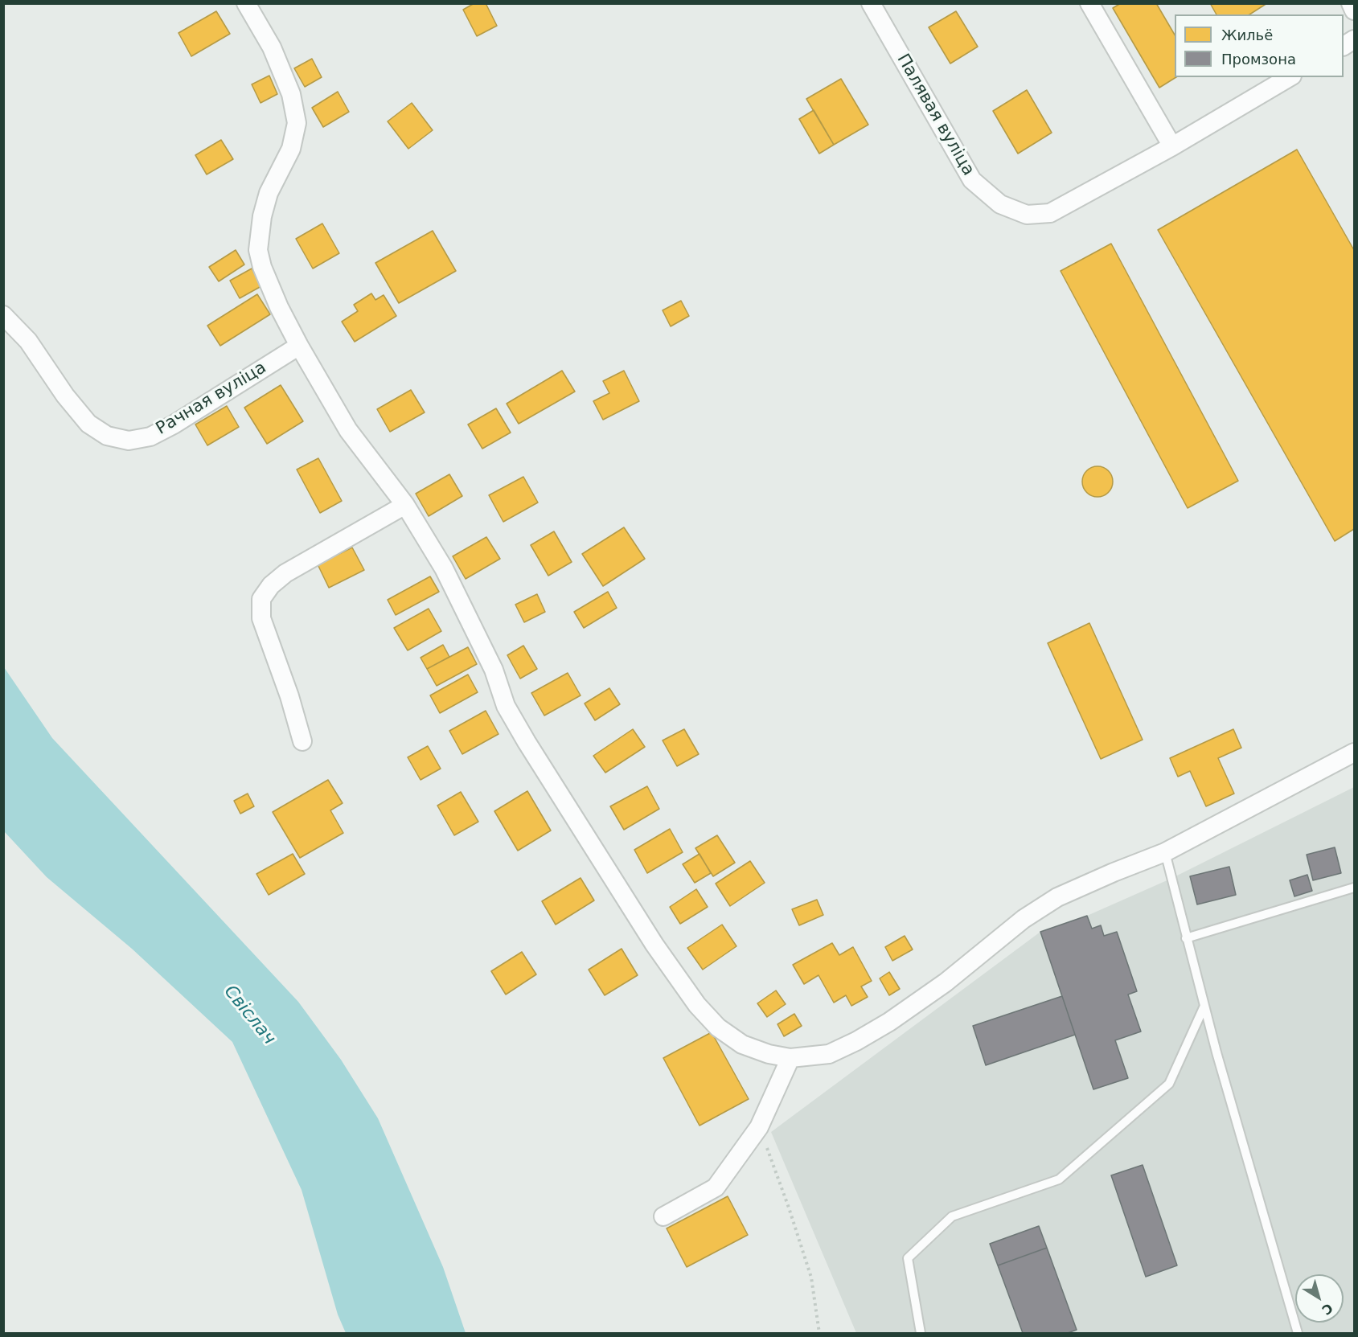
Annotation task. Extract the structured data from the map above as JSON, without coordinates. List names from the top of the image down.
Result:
{
  "streets": {
    "street": ["Палявая вуліца", "Рачная вуліца"]
  },
  "water": ["Свіслач"],
  "legend": ["Жильё", "Промзона"],
  "north": "bottom right"
}
